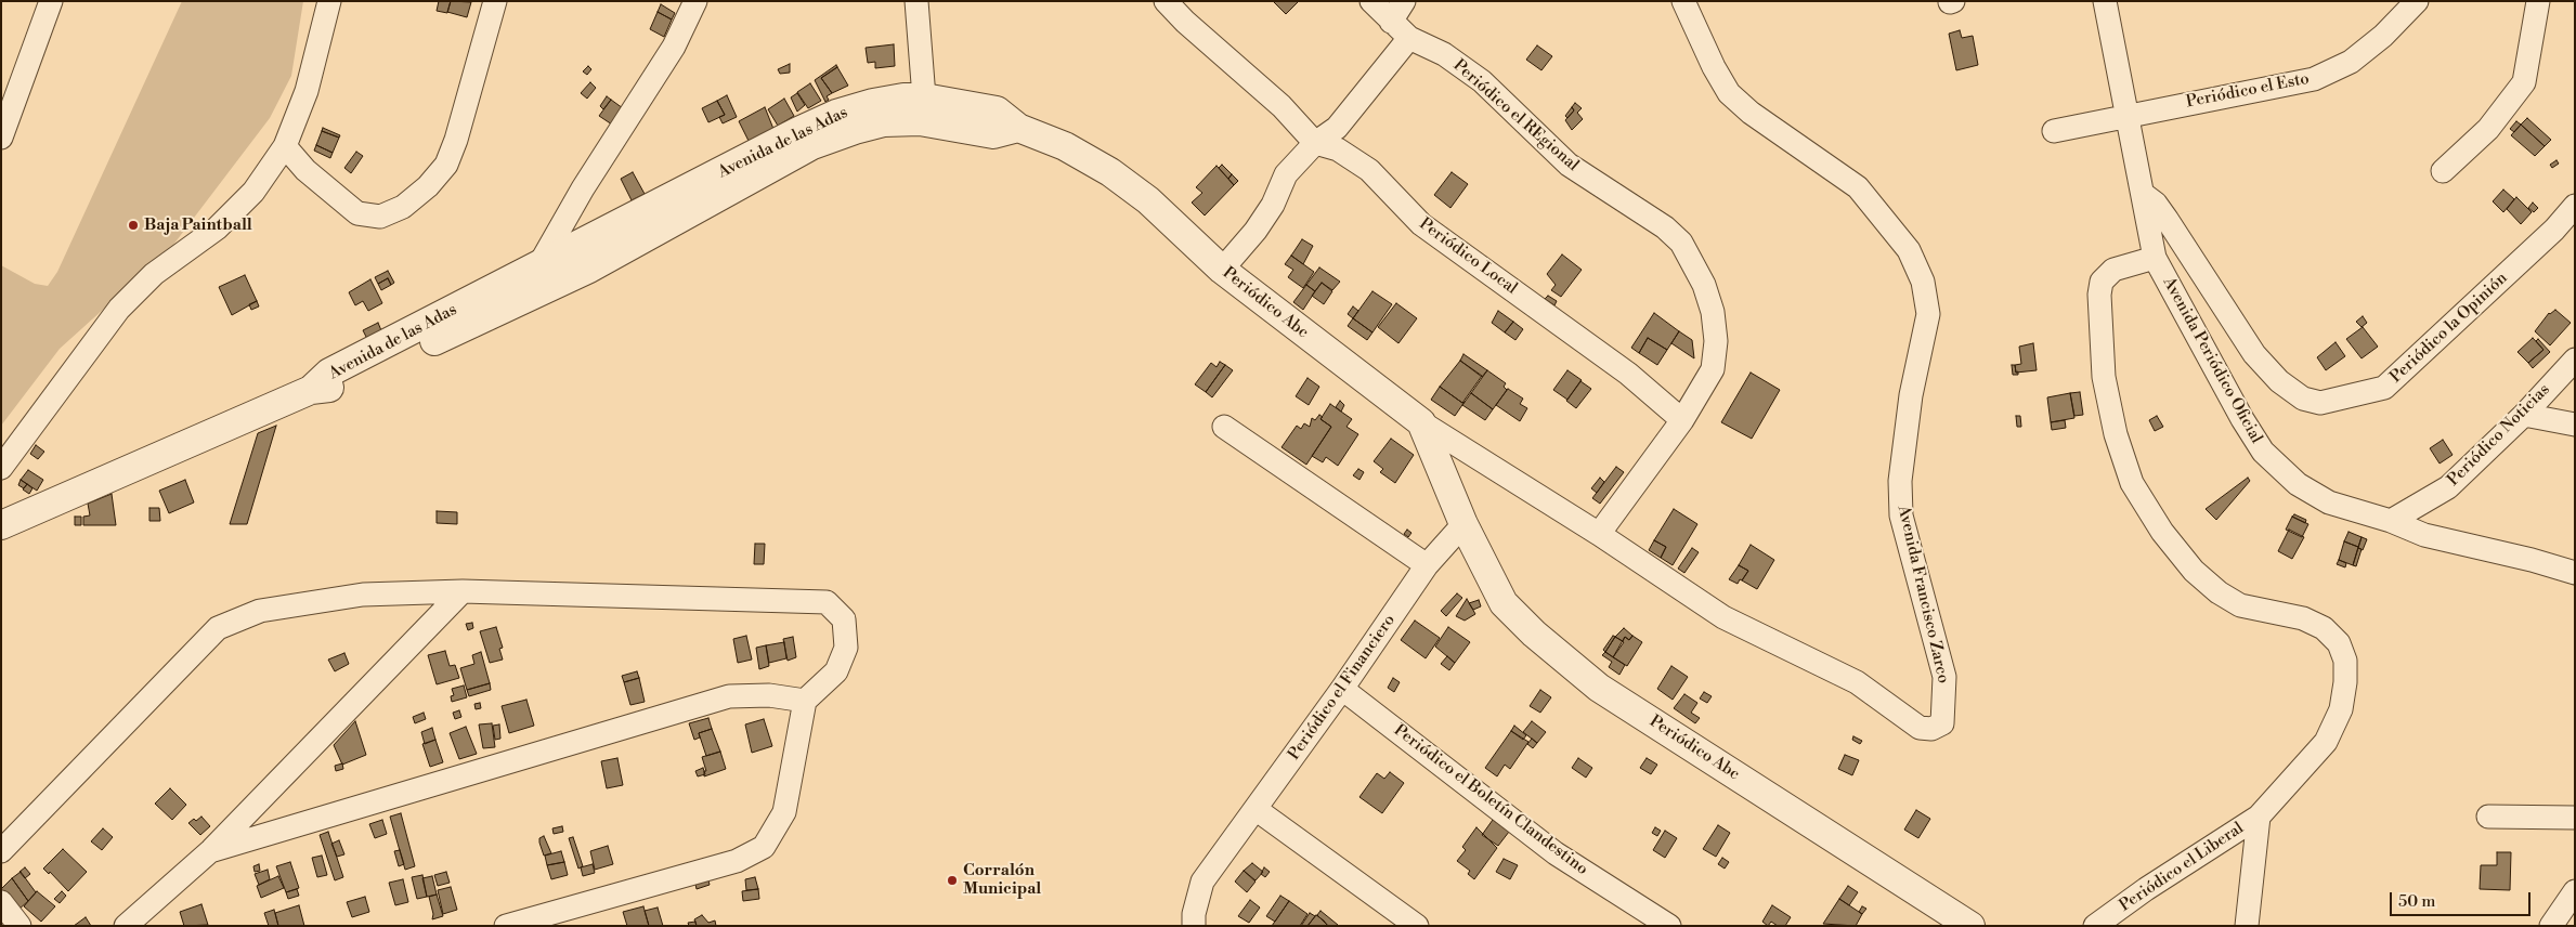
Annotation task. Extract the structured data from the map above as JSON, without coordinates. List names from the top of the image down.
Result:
{
  "streets": {
    "street": [
      "Periódico el Esto",
      "Periódico el REgional",
      "Avenida de las Adas",
      "Periódico Local",
      "Periódico Abc",
      "Periódico la Opinión",
      "Avenida Periódico Oficial",
      "Periódico Noticias",
      "Avenida Francisco Zarco",
      "Periódico el Financiero",
      "Periódico el Boletín Clandestino",
      "Periódico el Liberal"
    ]
  },
  "crossings": [
    ["Periódico el Esto", "Avenida Periódico Oficial"],
    ["Periódico el REgional", "Periódico Local"],
    ["Periódico el REgional", "Avenida Francisco Zarco"],
    ["Avenida de las Adas", "Periódico Abc"],
    ["Periódico la Opinión", "Avenida Periódico Oficial"],
    ["Avenida Periódico Oficial", "Periódico Noticias"],
    ["Periódico el Financiero", "Periódico el Boletín Clandestino"]
  ],
  "places": ["Baja Paintball", "Corralón Municipal"],
  "scale_bar": "50 m"
}
